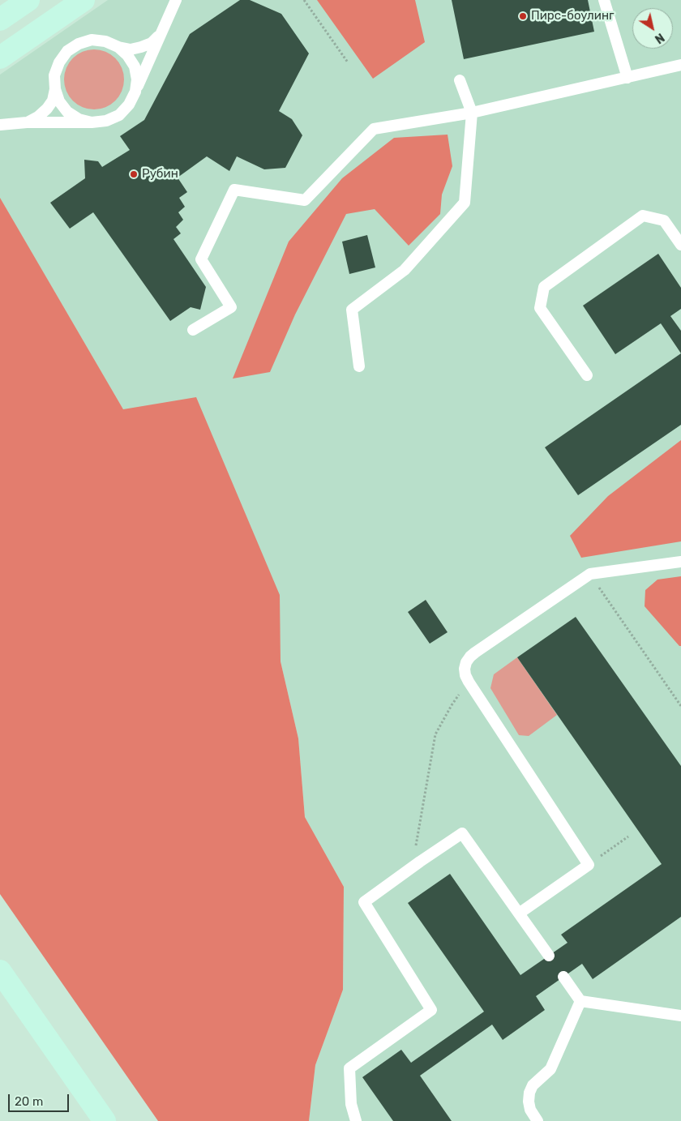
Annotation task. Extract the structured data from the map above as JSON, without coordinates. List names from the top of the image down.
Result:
{
  "places": ["Пирс-боулинг", "Рубин"],
  "scale_bar": "20 m",
  "north": "bottom right"
}
